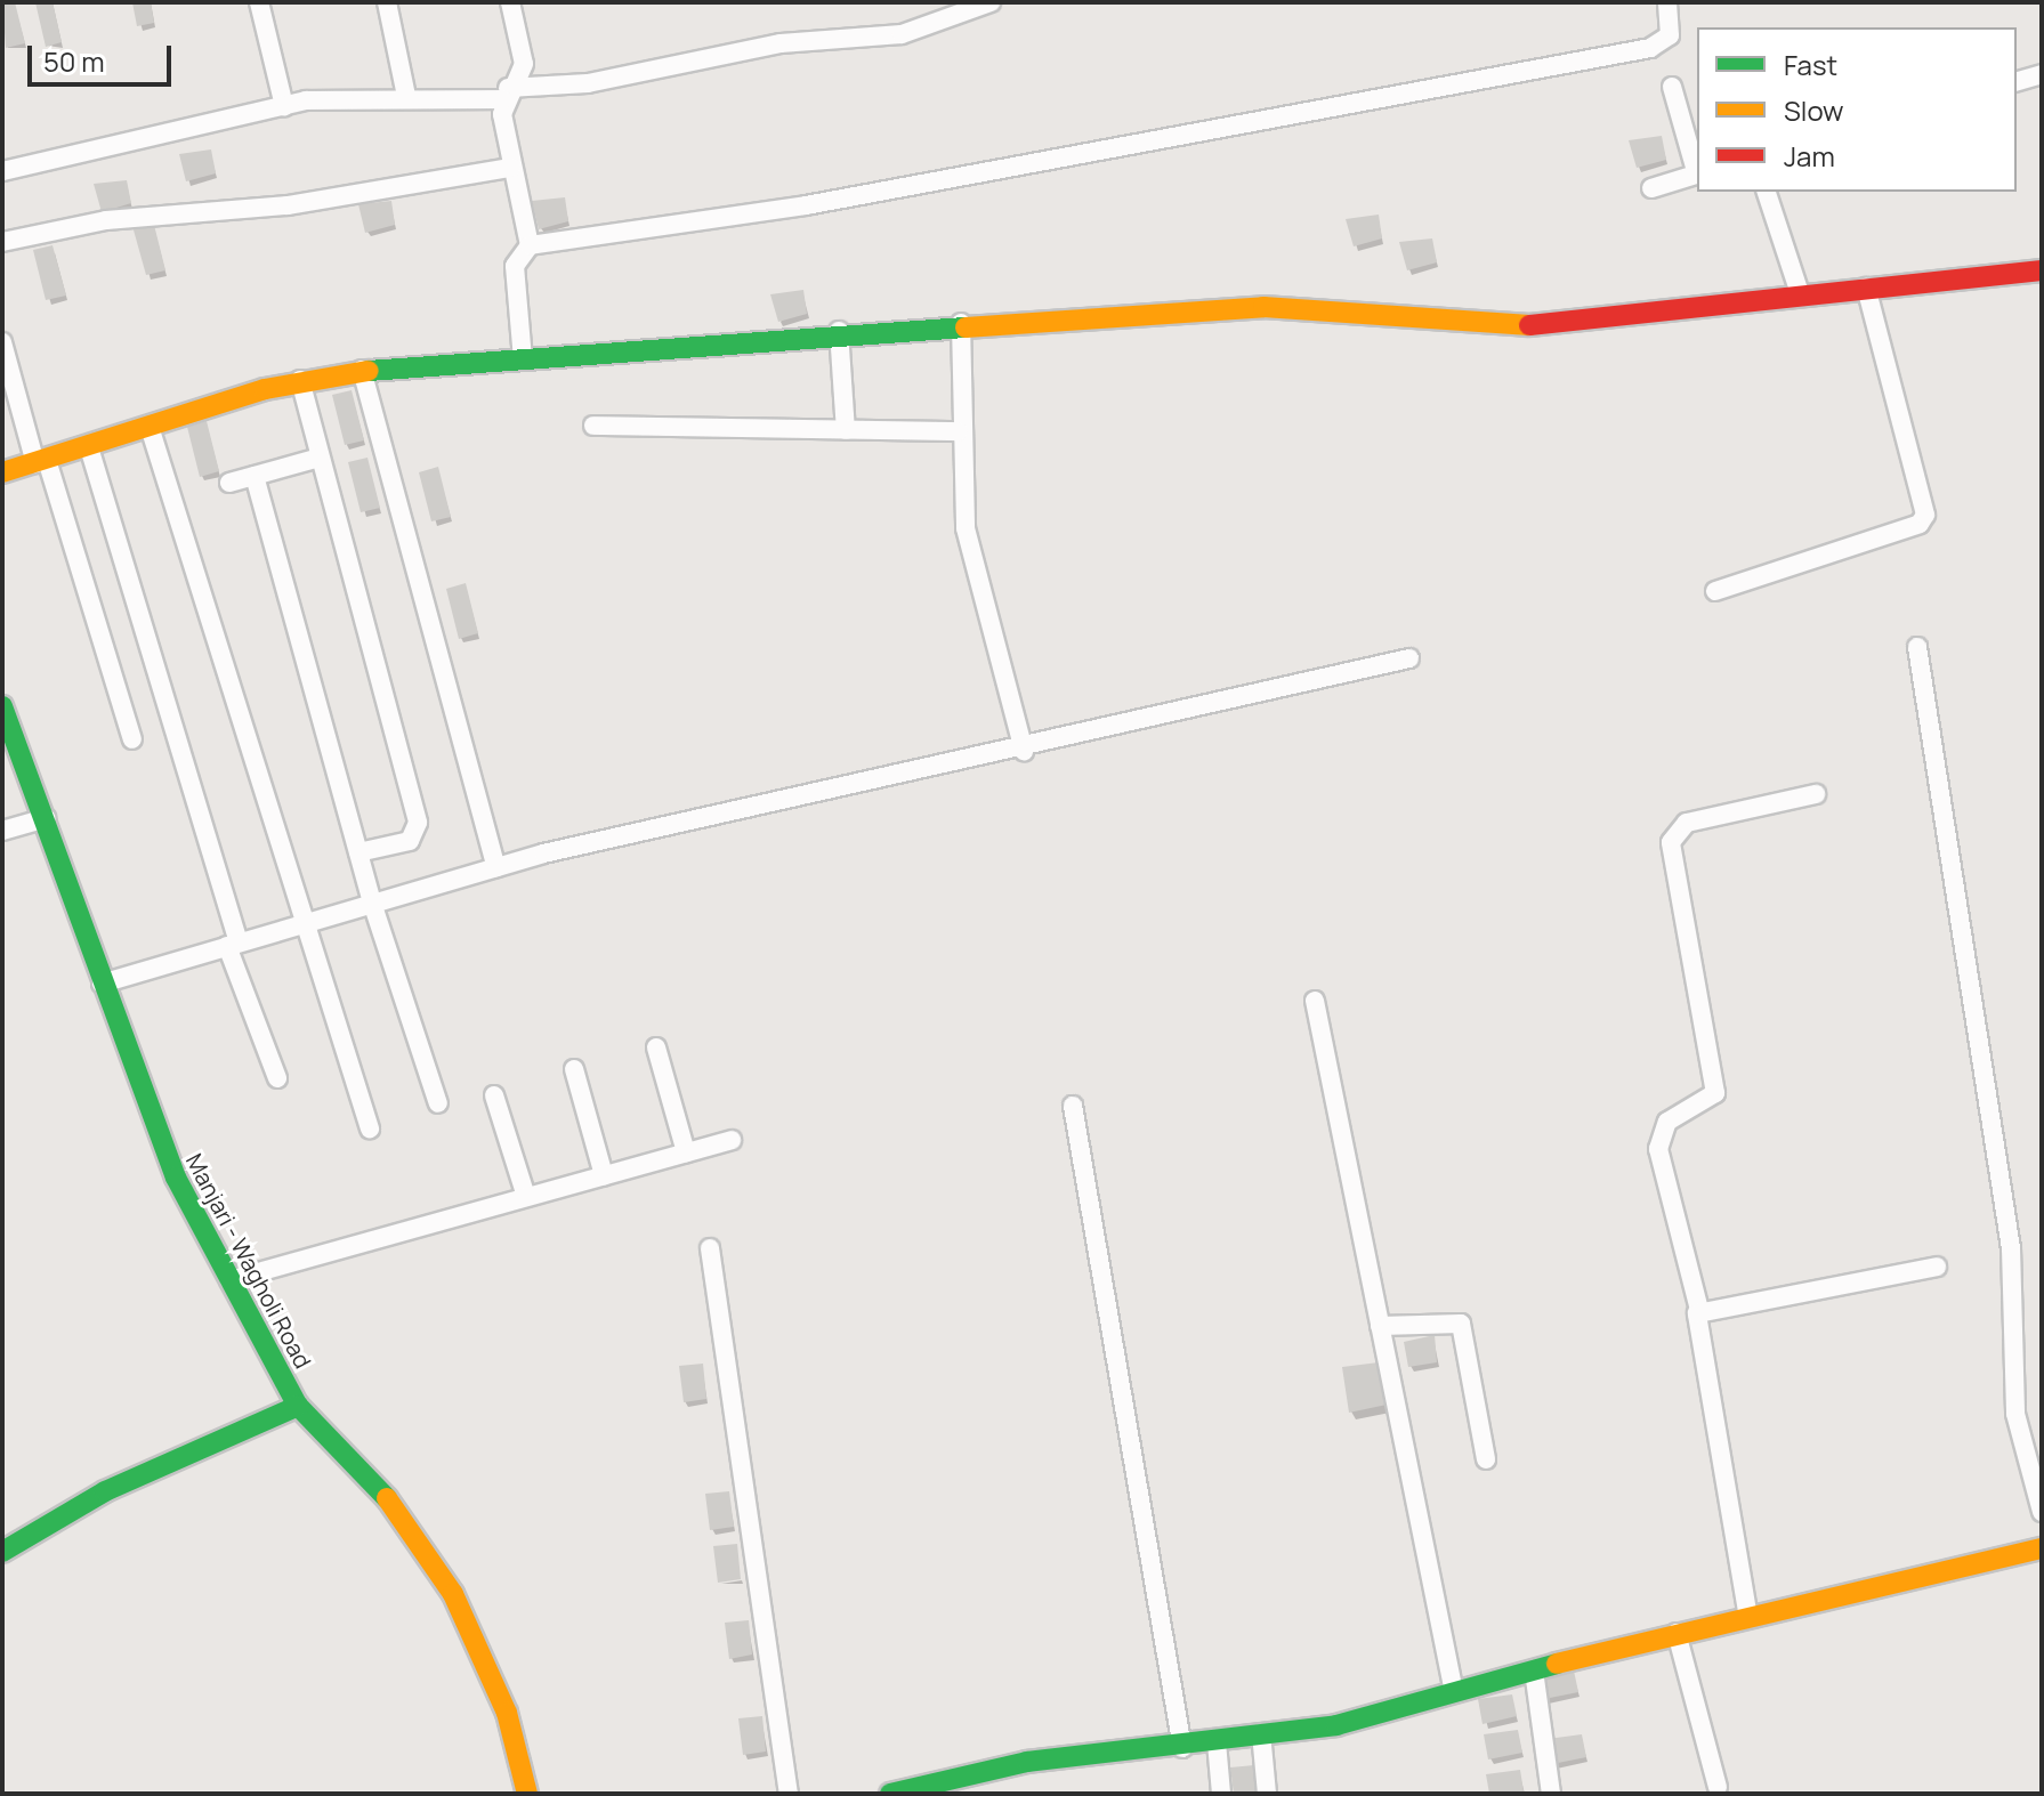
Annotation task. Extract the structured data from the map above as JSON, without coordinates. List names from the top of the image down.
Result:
{
  "streets": {
    "street": ["Manjari - Wagholi Road"]
  },
  "legend": ["Fast", "Slow", "Jam"],
  "scale_bar": "50 m"
}
